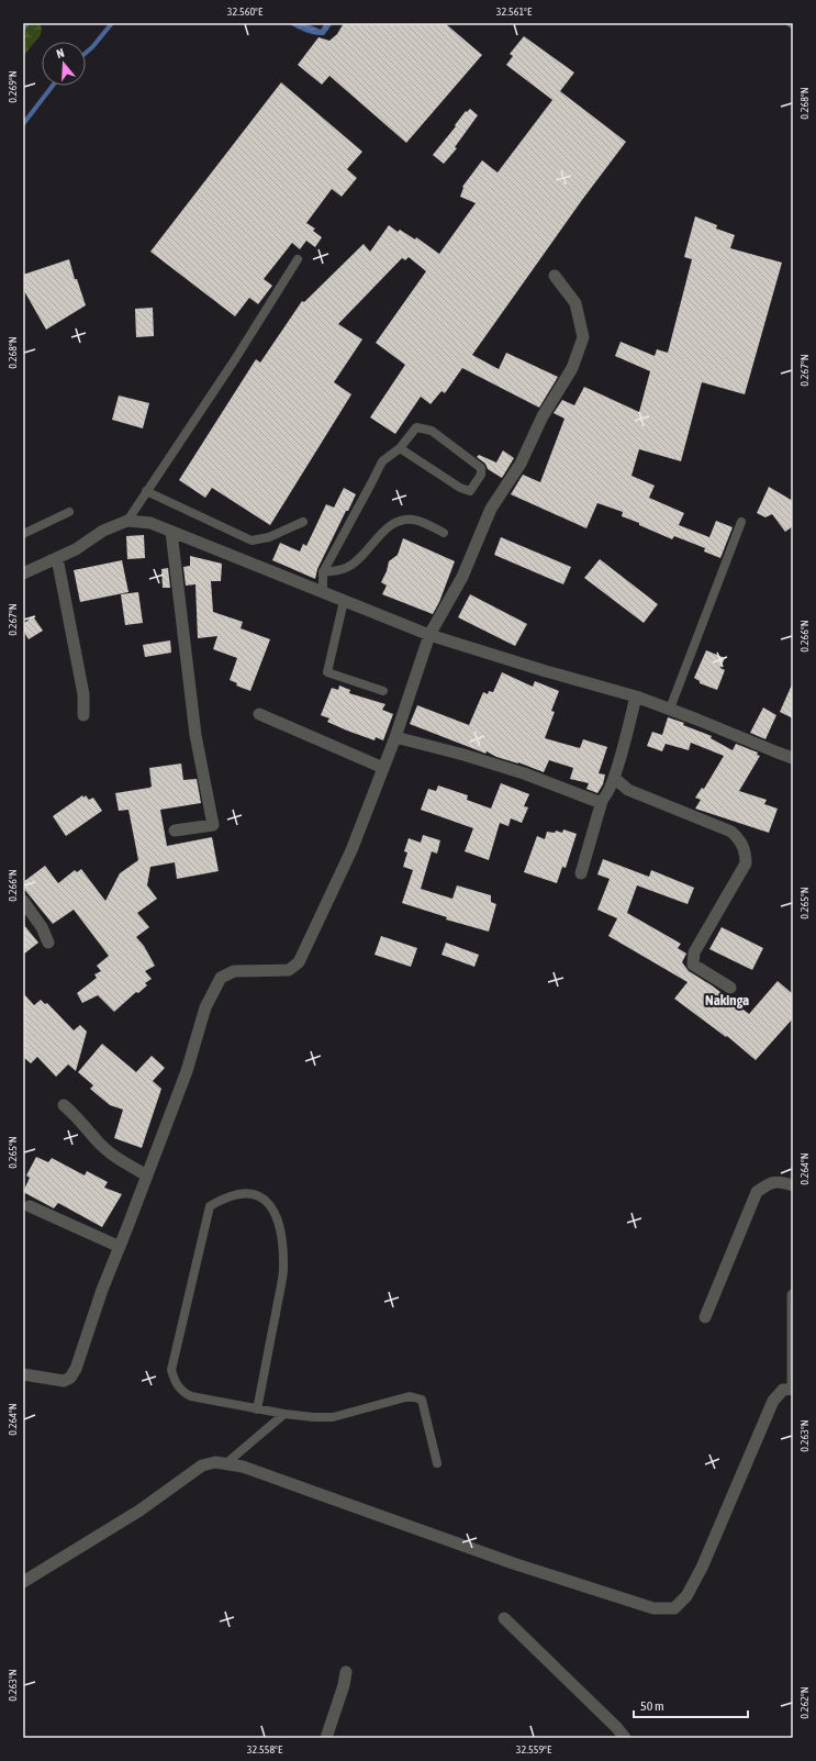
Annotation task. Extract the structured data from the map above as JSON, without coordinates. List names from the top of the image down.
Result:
{
  "districts": ["Nakinga"],
  "scale_bar": "50 m",
  "north": "top",
  "coordinates": [
    "32.560°E",
    "32.561°E",
    "0.269°N",
    "0.268°N",
    "0.267°N",
    "0.266°N",
    "0.265°N",
    "0.264°N",
    "0.263°N",
    "0.262°N",
    "32.558°E",
    "32.559°E"
  ]
}
